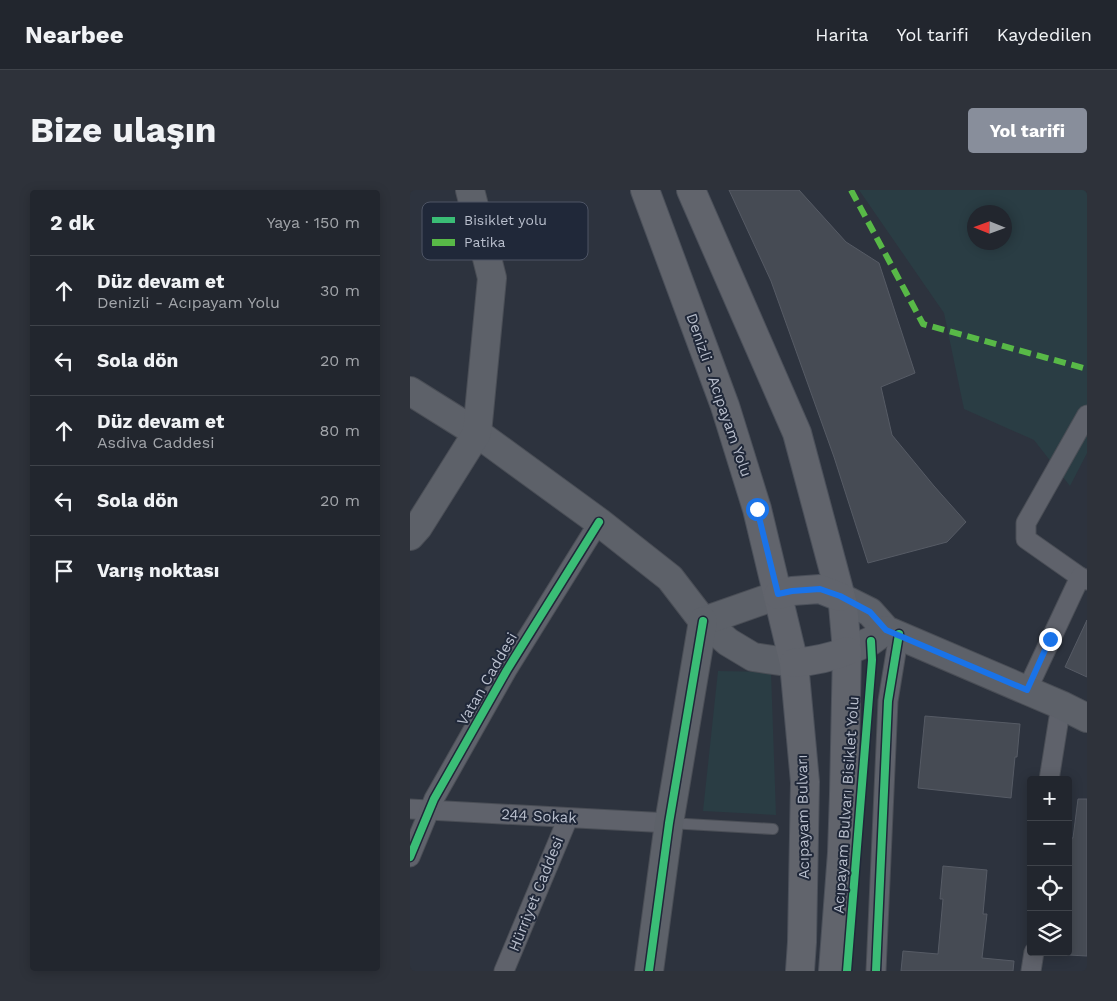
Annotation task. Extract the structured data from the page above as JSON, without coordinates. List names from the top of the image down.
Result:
{
  "streets": {
    "main road": ["Denizli - Acıpayam Yolu", "Acıpayam Bulvarı"],
    "street": ["Vatan Caddesi", "244 Sokak", "Hürriyet Caddesi"],
    "cycle path": ["Acıpayam Bulvarı Bisiklet Yolu"]
  },
  "crossings": [
    ["Denizli - Acıpayam Yolu", "Acıpayam Bulvarı"],
    ["Vatan Caddesi", "244 Sokak"],
    ["244 Sokak", "Hürriyet Caddesi"]
  ],
  "legend": ["Bisiklet yolu", "Patika"],
  "north": "left",
  "page": {
    "header": "Nearbee",
    "nav": ["Harita", "Yol tarifi", "Kaydedilen"],
    "buttons": "Yol tarifi",
    "title": "Bize ulaşın",
    "heading": ["2 dk", "Yaya · 150 m"],
    "list": [
      ["Düz devam et", "Denizli - Acıpayam Yolu", "30 m"],
      ["Sola dön", "20 m"],
      ["Düz devam et", "Asdiva Caddesi", "80 m"],
      ["Sola dön", "20 m"],
      "Varış noktası"
    ],
    "map_buttons": ["+", "−"]
  }
}
